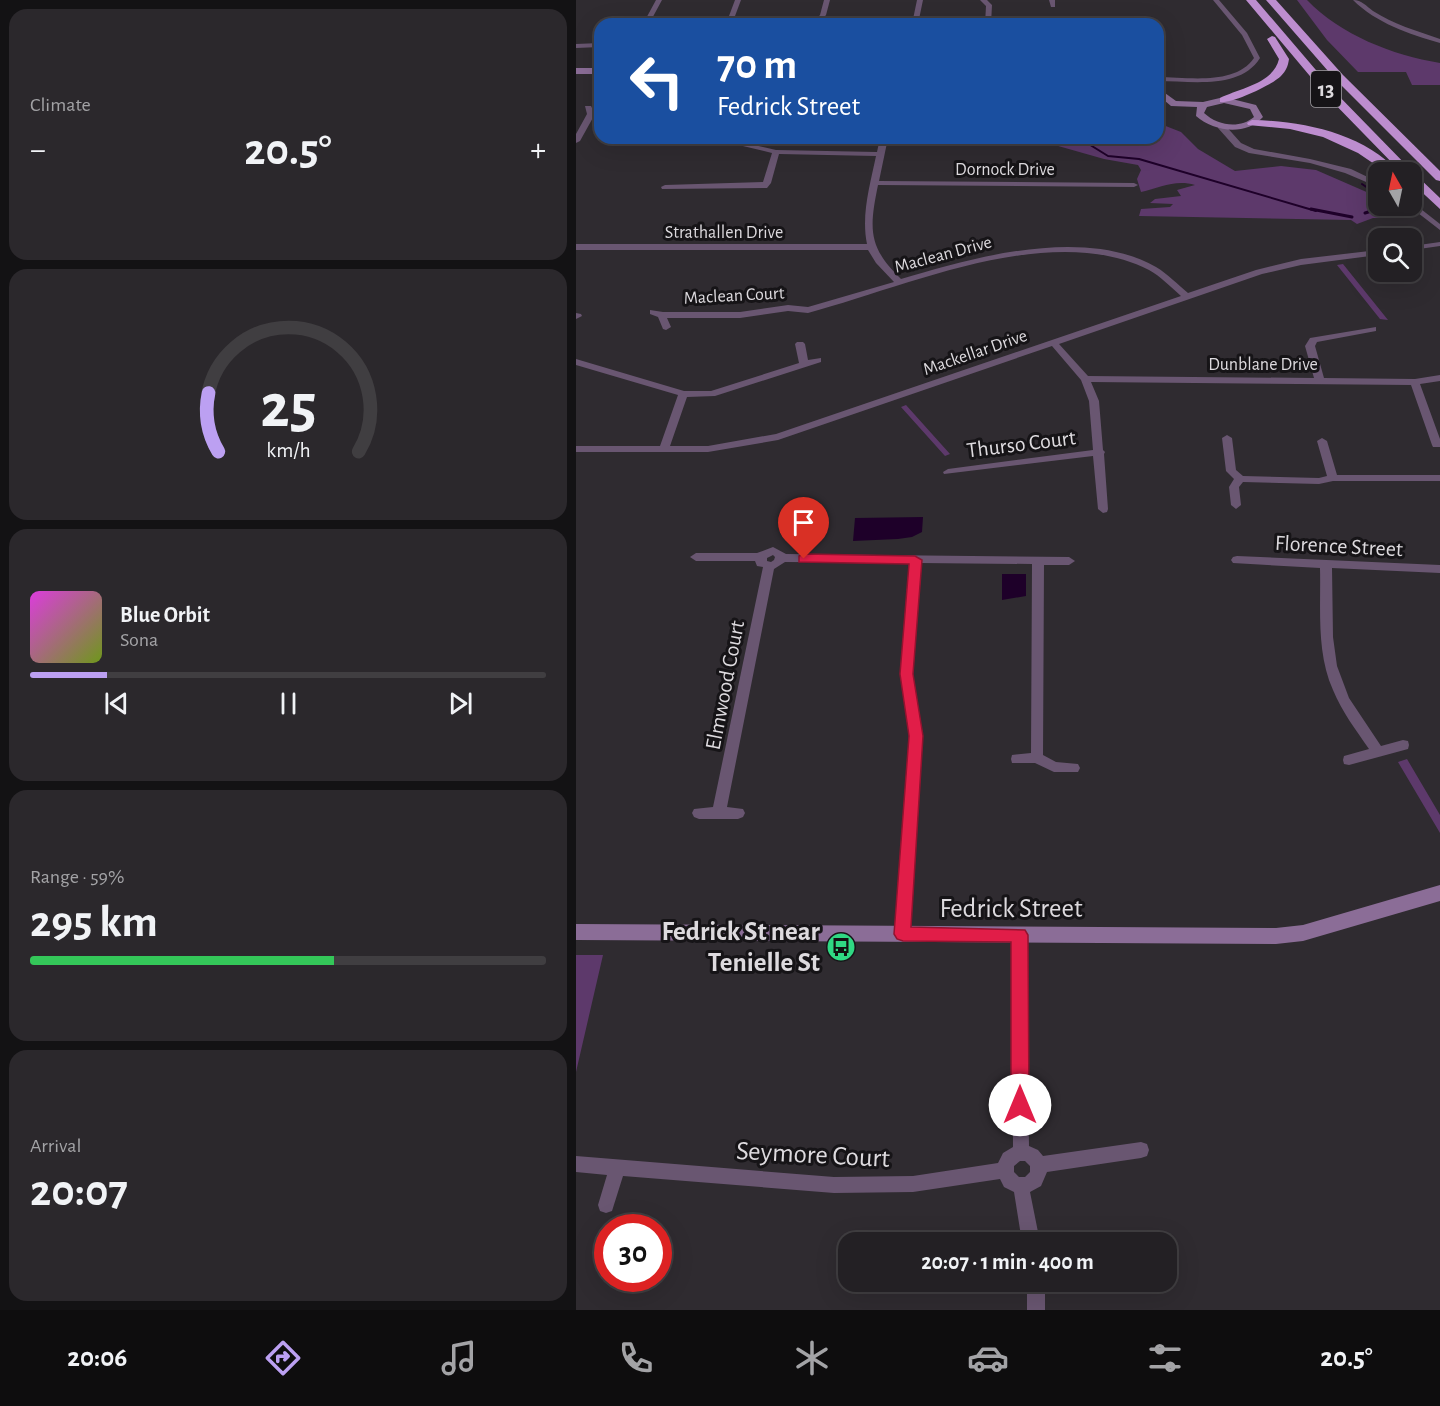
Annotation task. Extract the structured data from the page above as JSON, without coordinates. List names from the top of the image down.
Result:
{
  "streets": {
    "highway": ["13"],
    "street": [
      "Dornock Drive",
      "Strathallen Drive",
      "Maclean Drive",
      "Maclean Court",
      "Mackellar Drive",
      "Dunblane Drive",
      "Thurso Court",
      "Florence Street",
      "Elmwood Court",
      "Fedrick Street",
      "Seymore Court"
    ]
  },
  "crossings": [
    ["Maclean Drive", "Maclean Court"],
    ["Maclean Drive", "Mackellar Drive"]
  ],
  "places": {
    "bus stop": ["Fedrick St near Tenielle St"]
  },
  "north": "top",
  "page": {
    "tile": [
      "Climate",
      ["Range · 59%", "295 km"],
      ["Arrival", "20:07"]
    ],
    "turn": ["70 m", "Fedrick Street"],
    "heat": ["−", "20.5°", "+"],
    "song": ["Blue Orbit", "Sona"],
    "limit": "30",
    "trip": "20:07 · 1 min · 400 m",
    "tabs": ["20:06", "20.5°"],
    "gauge": ["25", "km/h"]
  }
}
